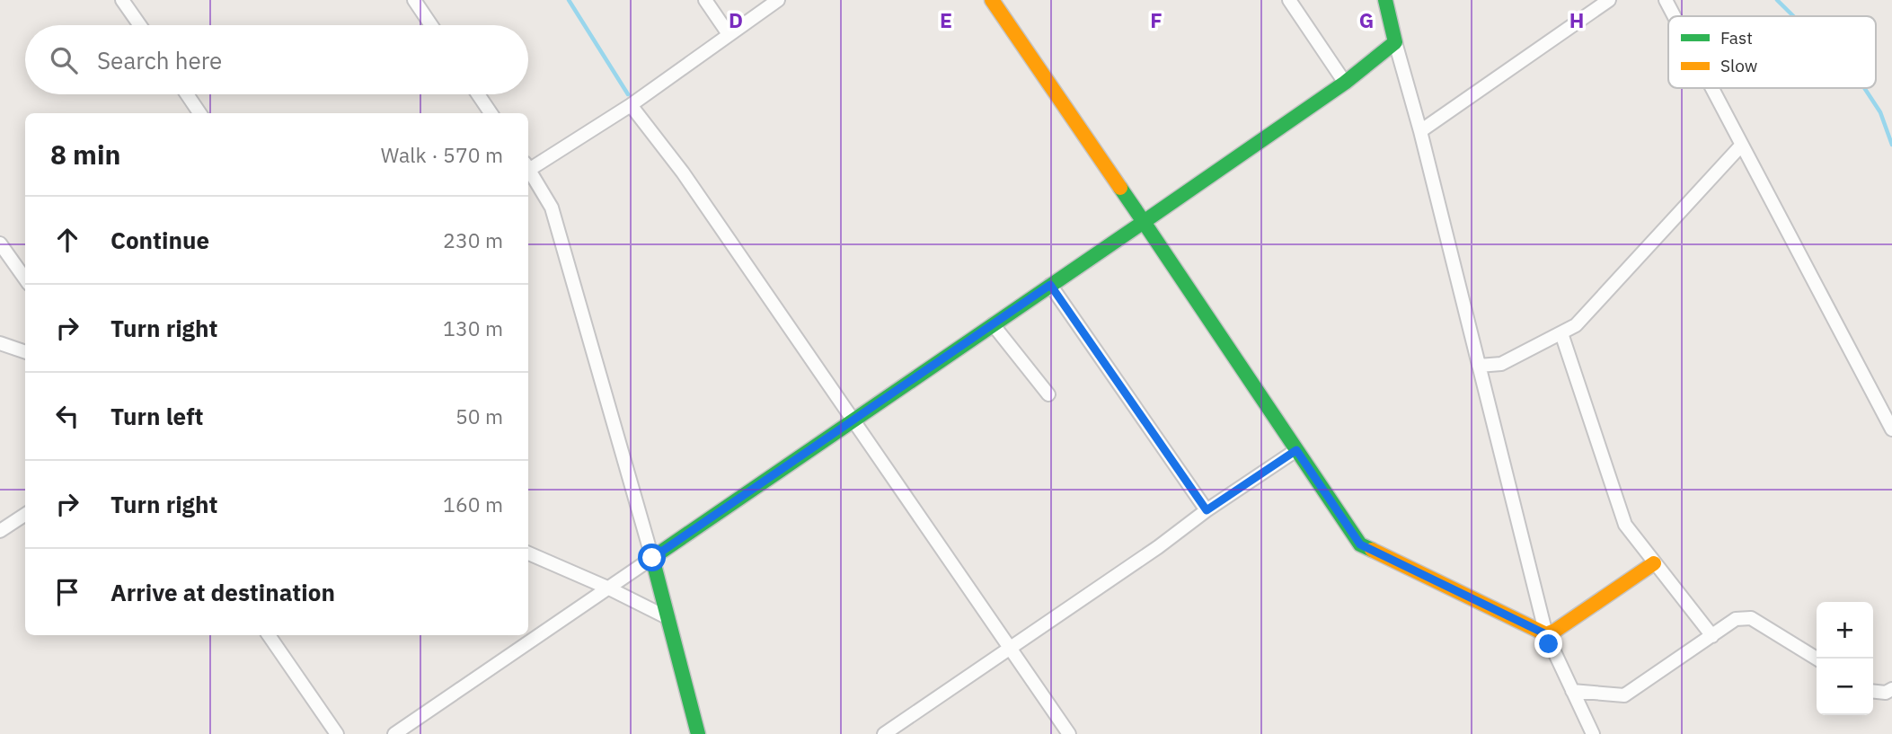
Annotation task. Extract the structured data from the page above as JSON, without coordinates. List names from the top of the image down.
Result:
{
  "legend": ["Fast", "Slow"],
  "page": {
    "search": "Search here",
    "heading": ["8 min", "Walk · 570 m"],
    "list": [
      ["Continue", "230 m"],
      ["Turn right", "130 m"],
      ["Turn left", "50 m"],
      ["Turn right", "160 m"],
      "Arrive at destination"
    ],
    "map_buttons": ["+", "−"]
  },
  "grid": {
    "columns": [
      "D",
      "E",
      "F",
      "G",
      "H"
    ]
  }
}
